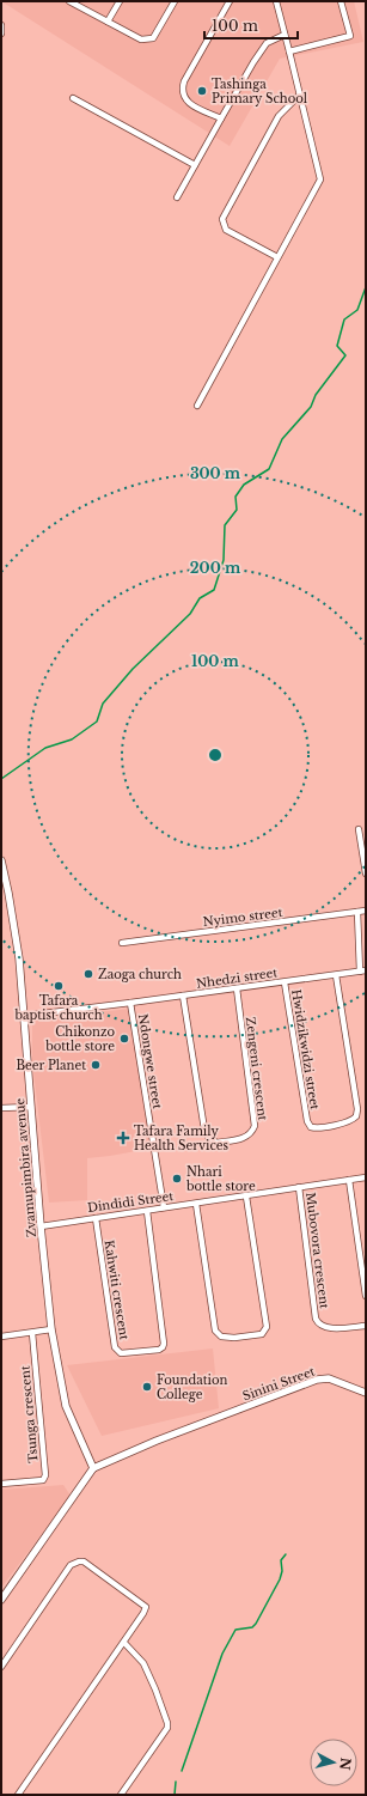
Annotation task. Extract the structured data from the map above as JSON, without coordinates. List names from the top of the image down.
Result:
{
  "streets": {
    "street": [
      "Nyimo street",
      "Nhedzi street",
      "Hwidzikwidzi street",
      "Ndongwe street",
      "Zengeni crescent",
      "Zvamupimbira avenue",
      "Dindidi Street",
      "Mubovora crescent",
      "Kahwiti crescent",
      "Sinini Street",
      "Tsunga crescent"
    ]
  },
  "crossings": [
    ["Nhedzi street", "Hwidzikwidzi street"],
    ["Nhedzi street", "Ndongwe street"],
    ["Nhedzi street", "Zengeni crescent"],
    ["Nhedzi street", "Zvamupimbira avenue"],
    ["Ndongwe street", "Dindidi Street"],
    ["Zvamupimbira avenue", "Dindidi Street"],
    ["Zvamupimbira avenue", "Sinini Street"],
    ["Dindidi Street", "Mubovora crescent"],
    ["Dindidi Street", "Kahwiti crescent"]
  ],
  "places": {
    "other": [
      "Tashinga Primary School",
      "Zaoga church",
      "Tafara baptist church",
      "Chikonzo bottle store",
      "Beer Planet",
      "Nhari bottle store",
      "Foundation College"
    ],
    "health": ["Tafara Family Health Services"]
  },
  "scale_bar": "100 m",
  "north": "right",
  "rings": ["300 m", "200 m", "100 m"]
}
